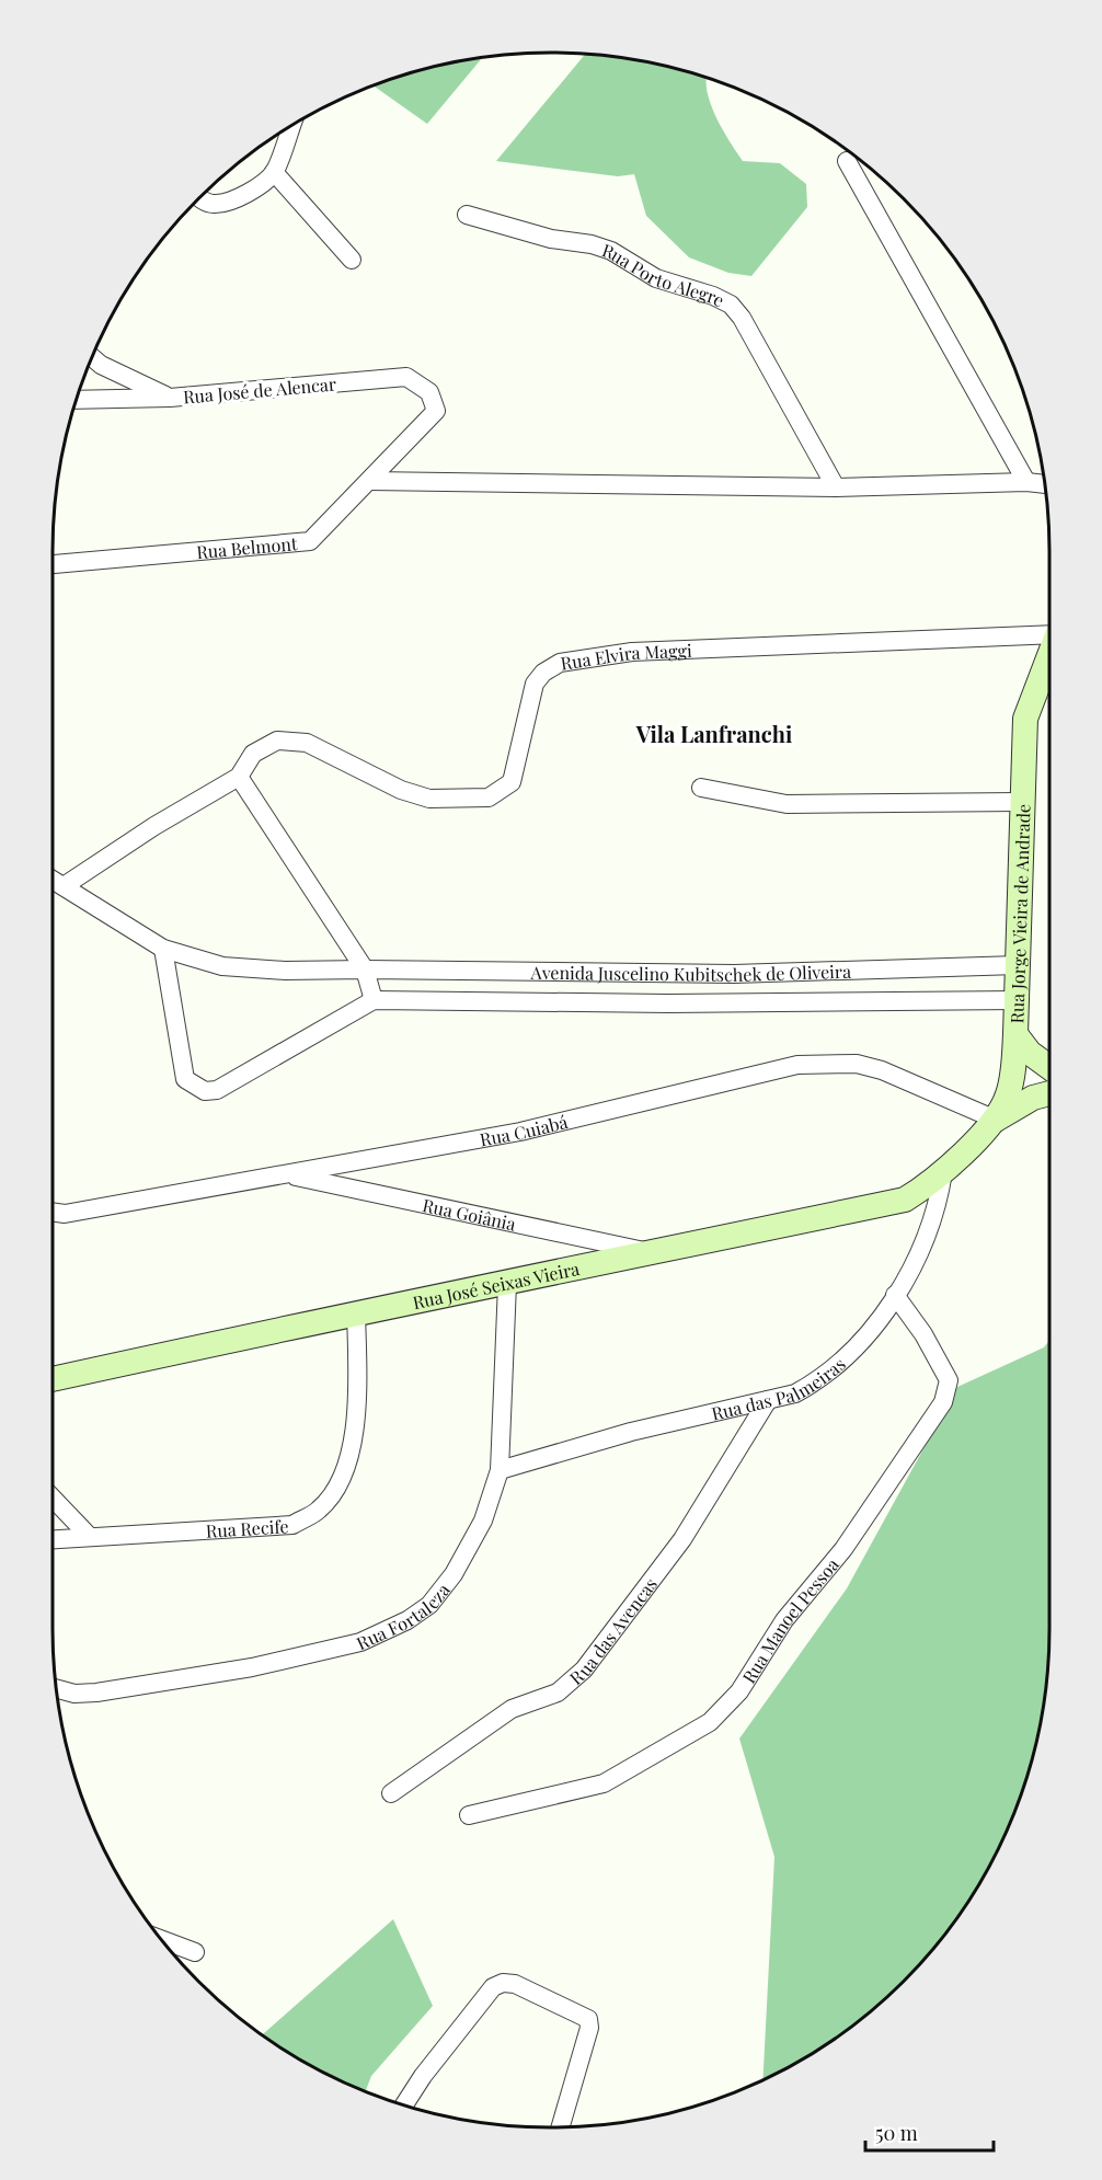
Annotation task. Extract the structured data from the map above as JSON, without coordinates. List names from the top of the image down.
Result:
{
  "streets": {
    "street": [
      "Rua Porto Alegre",
      "Rua José de Alencar",
      "Rua Belmont",
      "Rua Elvira Maggi",
      "Rua Jorge Vieira de Andrade",
      "Avenida Juscelino Kubitschek de Oliveira",
      "Rua Cuiabá",
      "Rua Goiânia",
      "Rua José Seixas Vieira",
      "Rua das Palmeiras",
      "Rua Recife",
      "Rua Fortaleza",
      "Rua Manoel Pessoa",
      "Rua das Avencas"
    ]
  },
  "crossings": [
    ["Rua José de Alencar", "Rua Belmont"],
    ["Rua Jorge Vieira de Andrade", "Avenida Juscelino Kubitschek de Oliveira"],
    ["Rua Jorge Vieira de Andrade", "Rua Cuiabá"],
    ["Rua Jorge Vieira de Andrade", "Rua José Seixas Vieira"],
    ["Rua Jorge Vieira de Andrade", "Rua das Palmeiras"],
    ["Rua Cuiabá", "Rua Goiânia"],
    ["Rua Goiânia", "Rua José Seixas Vieira"],
    ["Rua José Seixas Vieira", "Rua das Palmeiras"],
    ["Rua José Seixas Vieira", "Rua Recife"],
    ["Rua José Seixas Vieira", "Rua Fortaleza"],
    ["Rua das Palmeiras", "Rua Fortaleza"],
    ["Rua das Palmeiras", "Rua Manoel Pessoa"],
    ["Rua das Palmeiras", "Rua das Avencas"]
  ],
  "districts": ["Vila Lanfranchi"],
  "scale_bar": "50 m"
}
